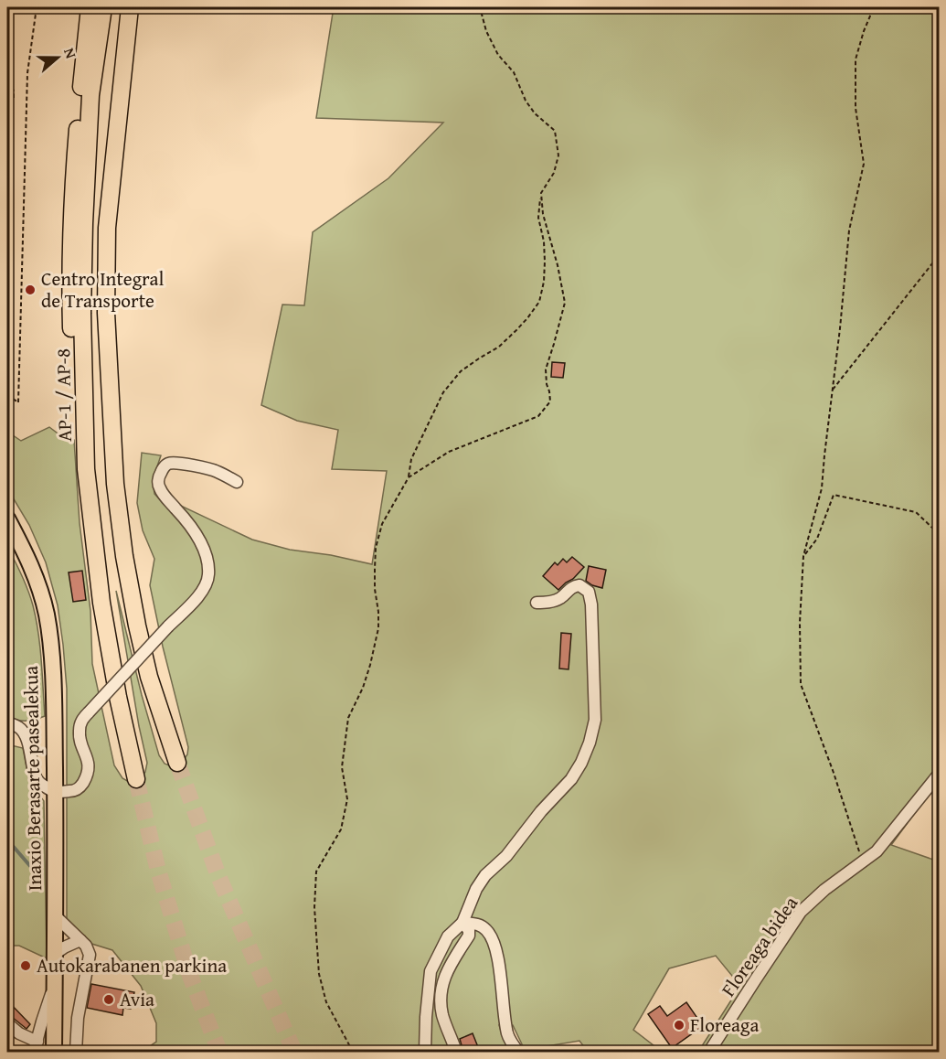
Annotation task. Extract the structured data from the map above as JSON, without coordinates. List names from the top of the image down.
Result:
{
  "streets": {
    "highway": ["AP-1 / AP-8"],
    "main road": ["Inaxio Berasarte pasealekua"],
    "street": ["Floreaga bidea"]
  },
  "places": [
    "Centro Integral de Transporte",
    "Autokarabanen parkina",
    "Avia",
    "Floreaga"
  ],
  "north": "right"
}
